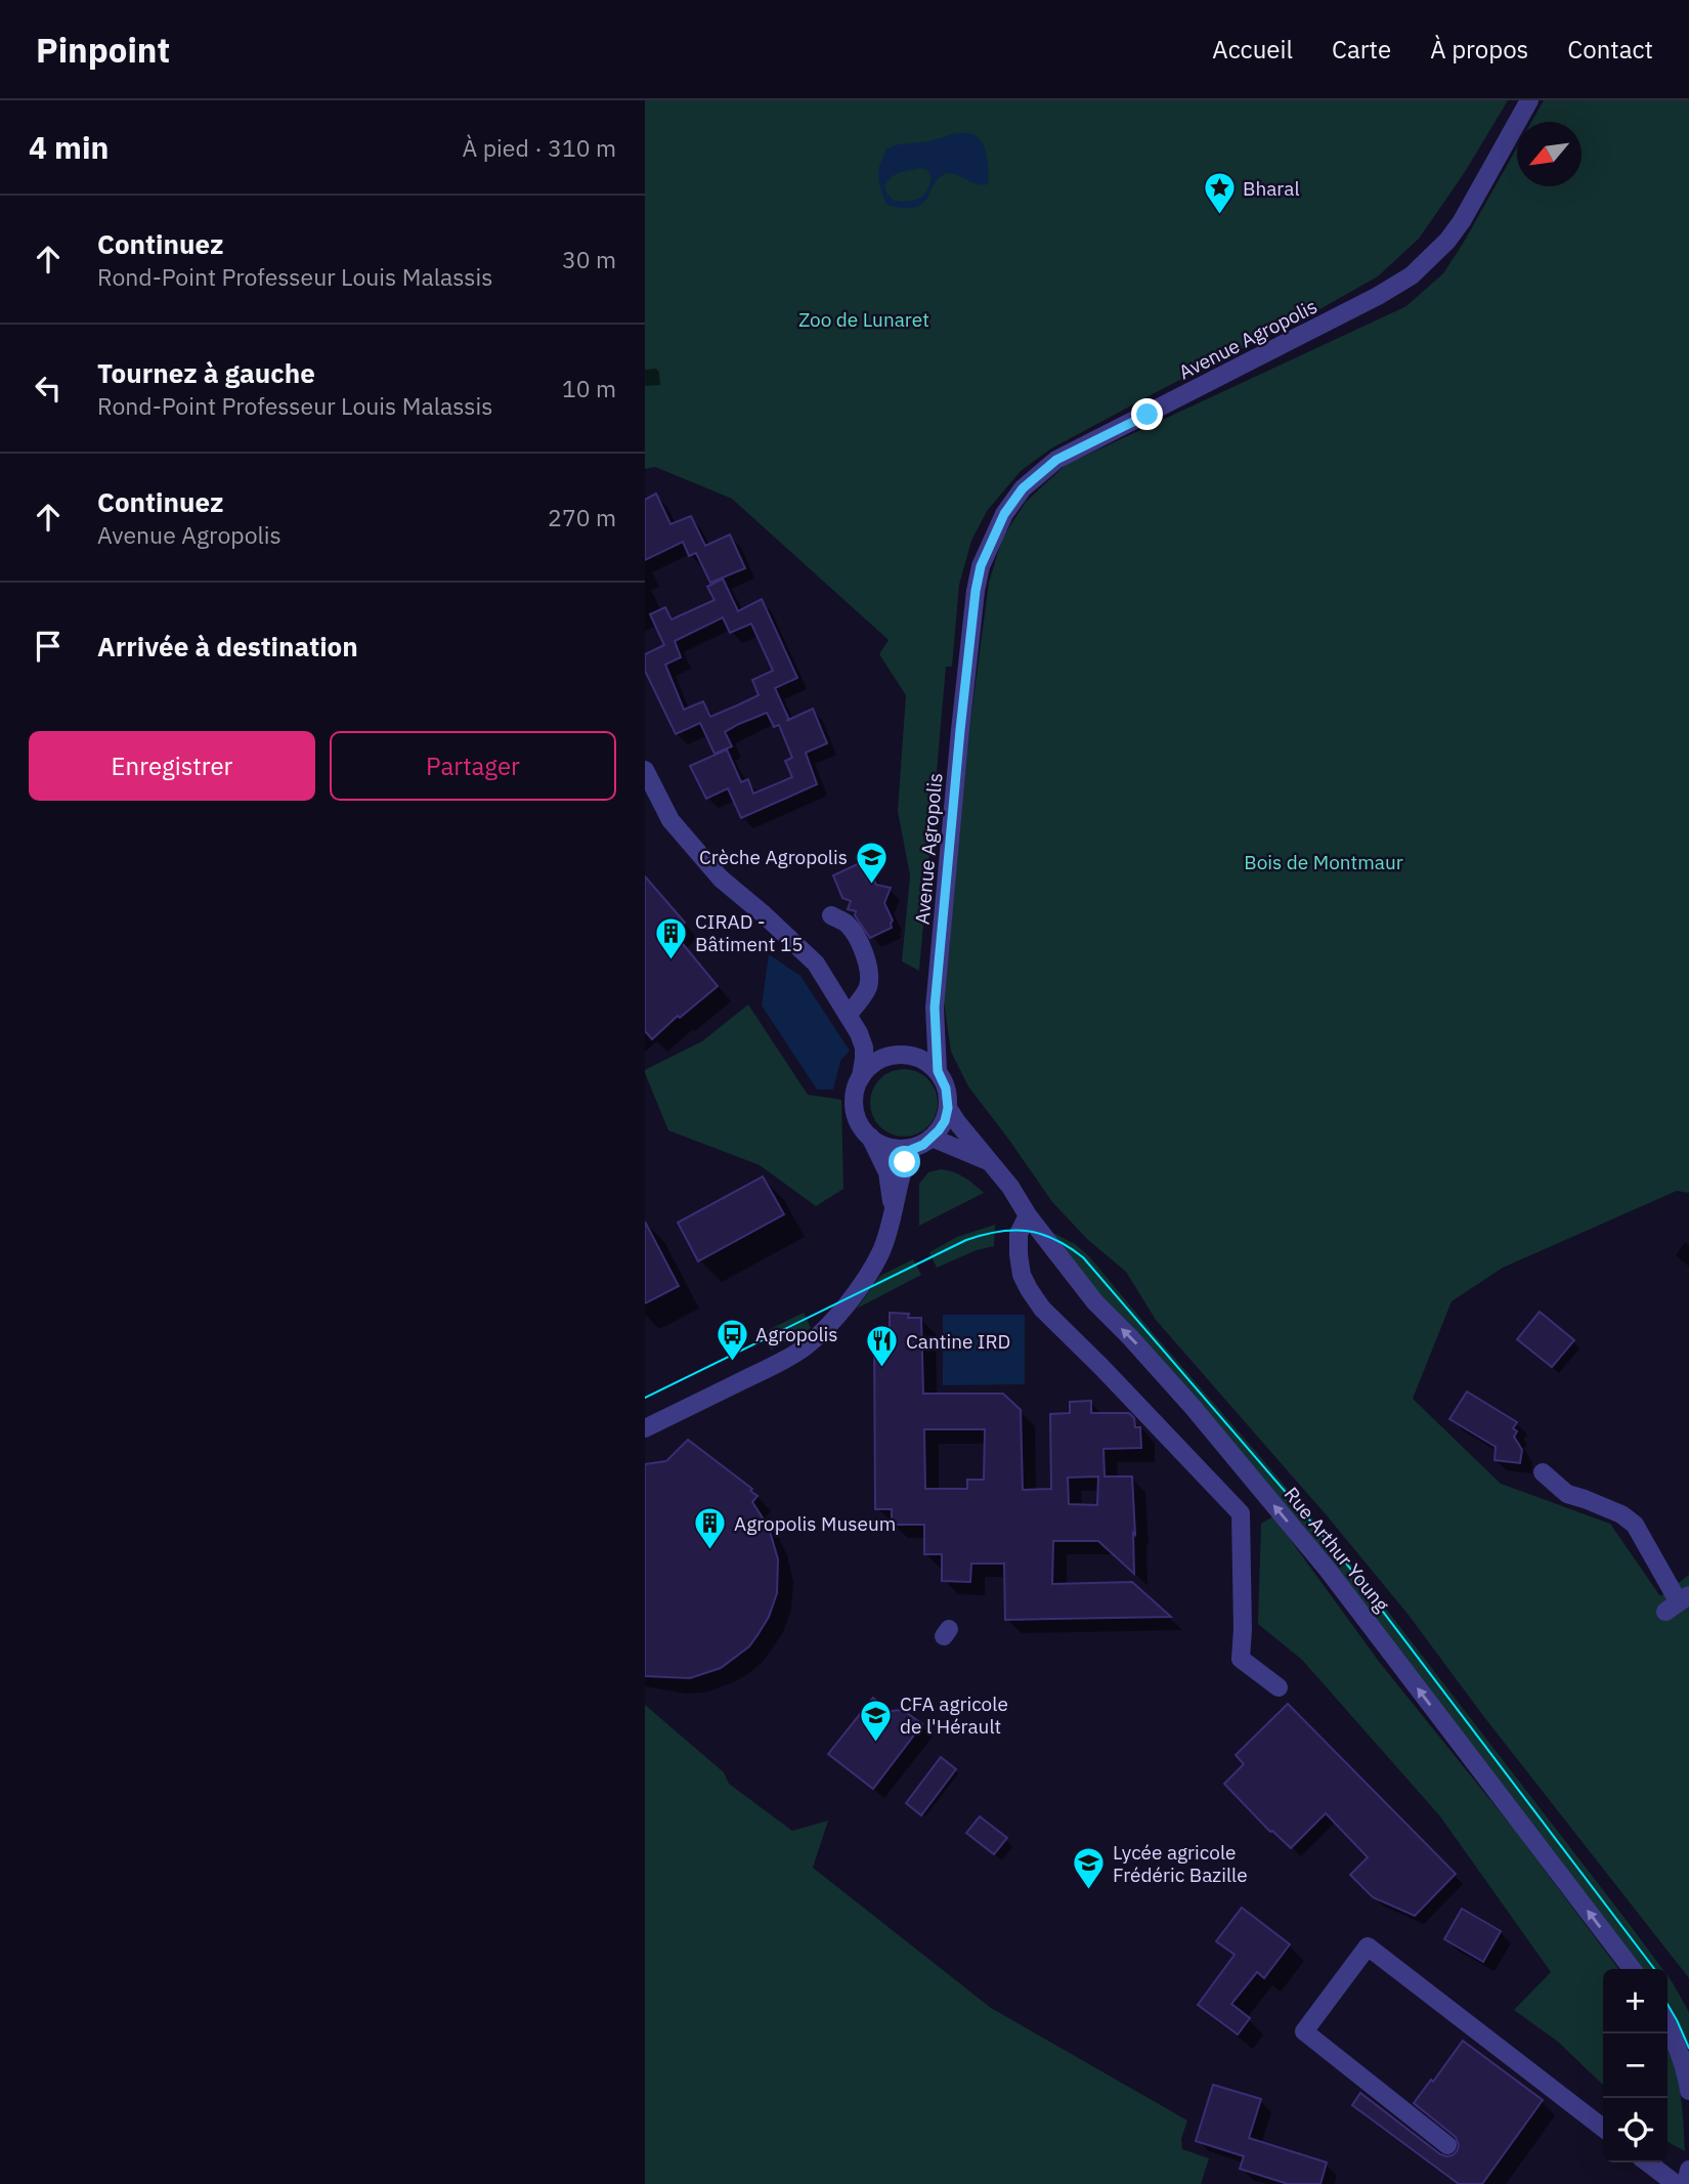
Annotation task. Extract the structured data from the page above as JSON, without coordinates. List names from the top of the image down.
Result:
{
  "streets": {
    "street": ["Avenue Agropolis", "Rue Arthur Young"]
  },
  "crossings": [
    ["Avenue Agropolis", "Rue Arthur Young"]
  ],
  "parks": ["Zoo de Lunaret", "Bois de Montmaur"],
  "places": {
    "place": ["Bharal"],
    "school or university": ["Crèche Agropolis", "CFA agricole de l'Hérault", "Lycée agricole Frédéric Bazille"],
    "building": ["CIRAD - Bâtiment 15", "Agropolis Museum"],
    "bus stop": ["Agropolis"],
    "restaurant": ["Cantine IRD"]
  },
  "north": "bottom left",
  "page": {
    "header": "Pinpoint",
    "nav": [
      "Accueil",
      "Carte",
      "À propos",
      "Contact"
    ],
    "heading": ["4 min", "À pied · 310 m"],
    "list": [
      ["Continuez", "Rond-Point Professeur Louis Malassis", "30 m"],
      ["Tournez à gauche", "Rond-Point Professeur Louis Malassis", "10 m"],
      ["Continuez", "Avenue Agropolis", "270 m"],
      "Arrivée à destination"
    ],
    "buttons": ["Enregistrer", "Partager"],
    "map_buttons": ["+", "−"]
  }
}
